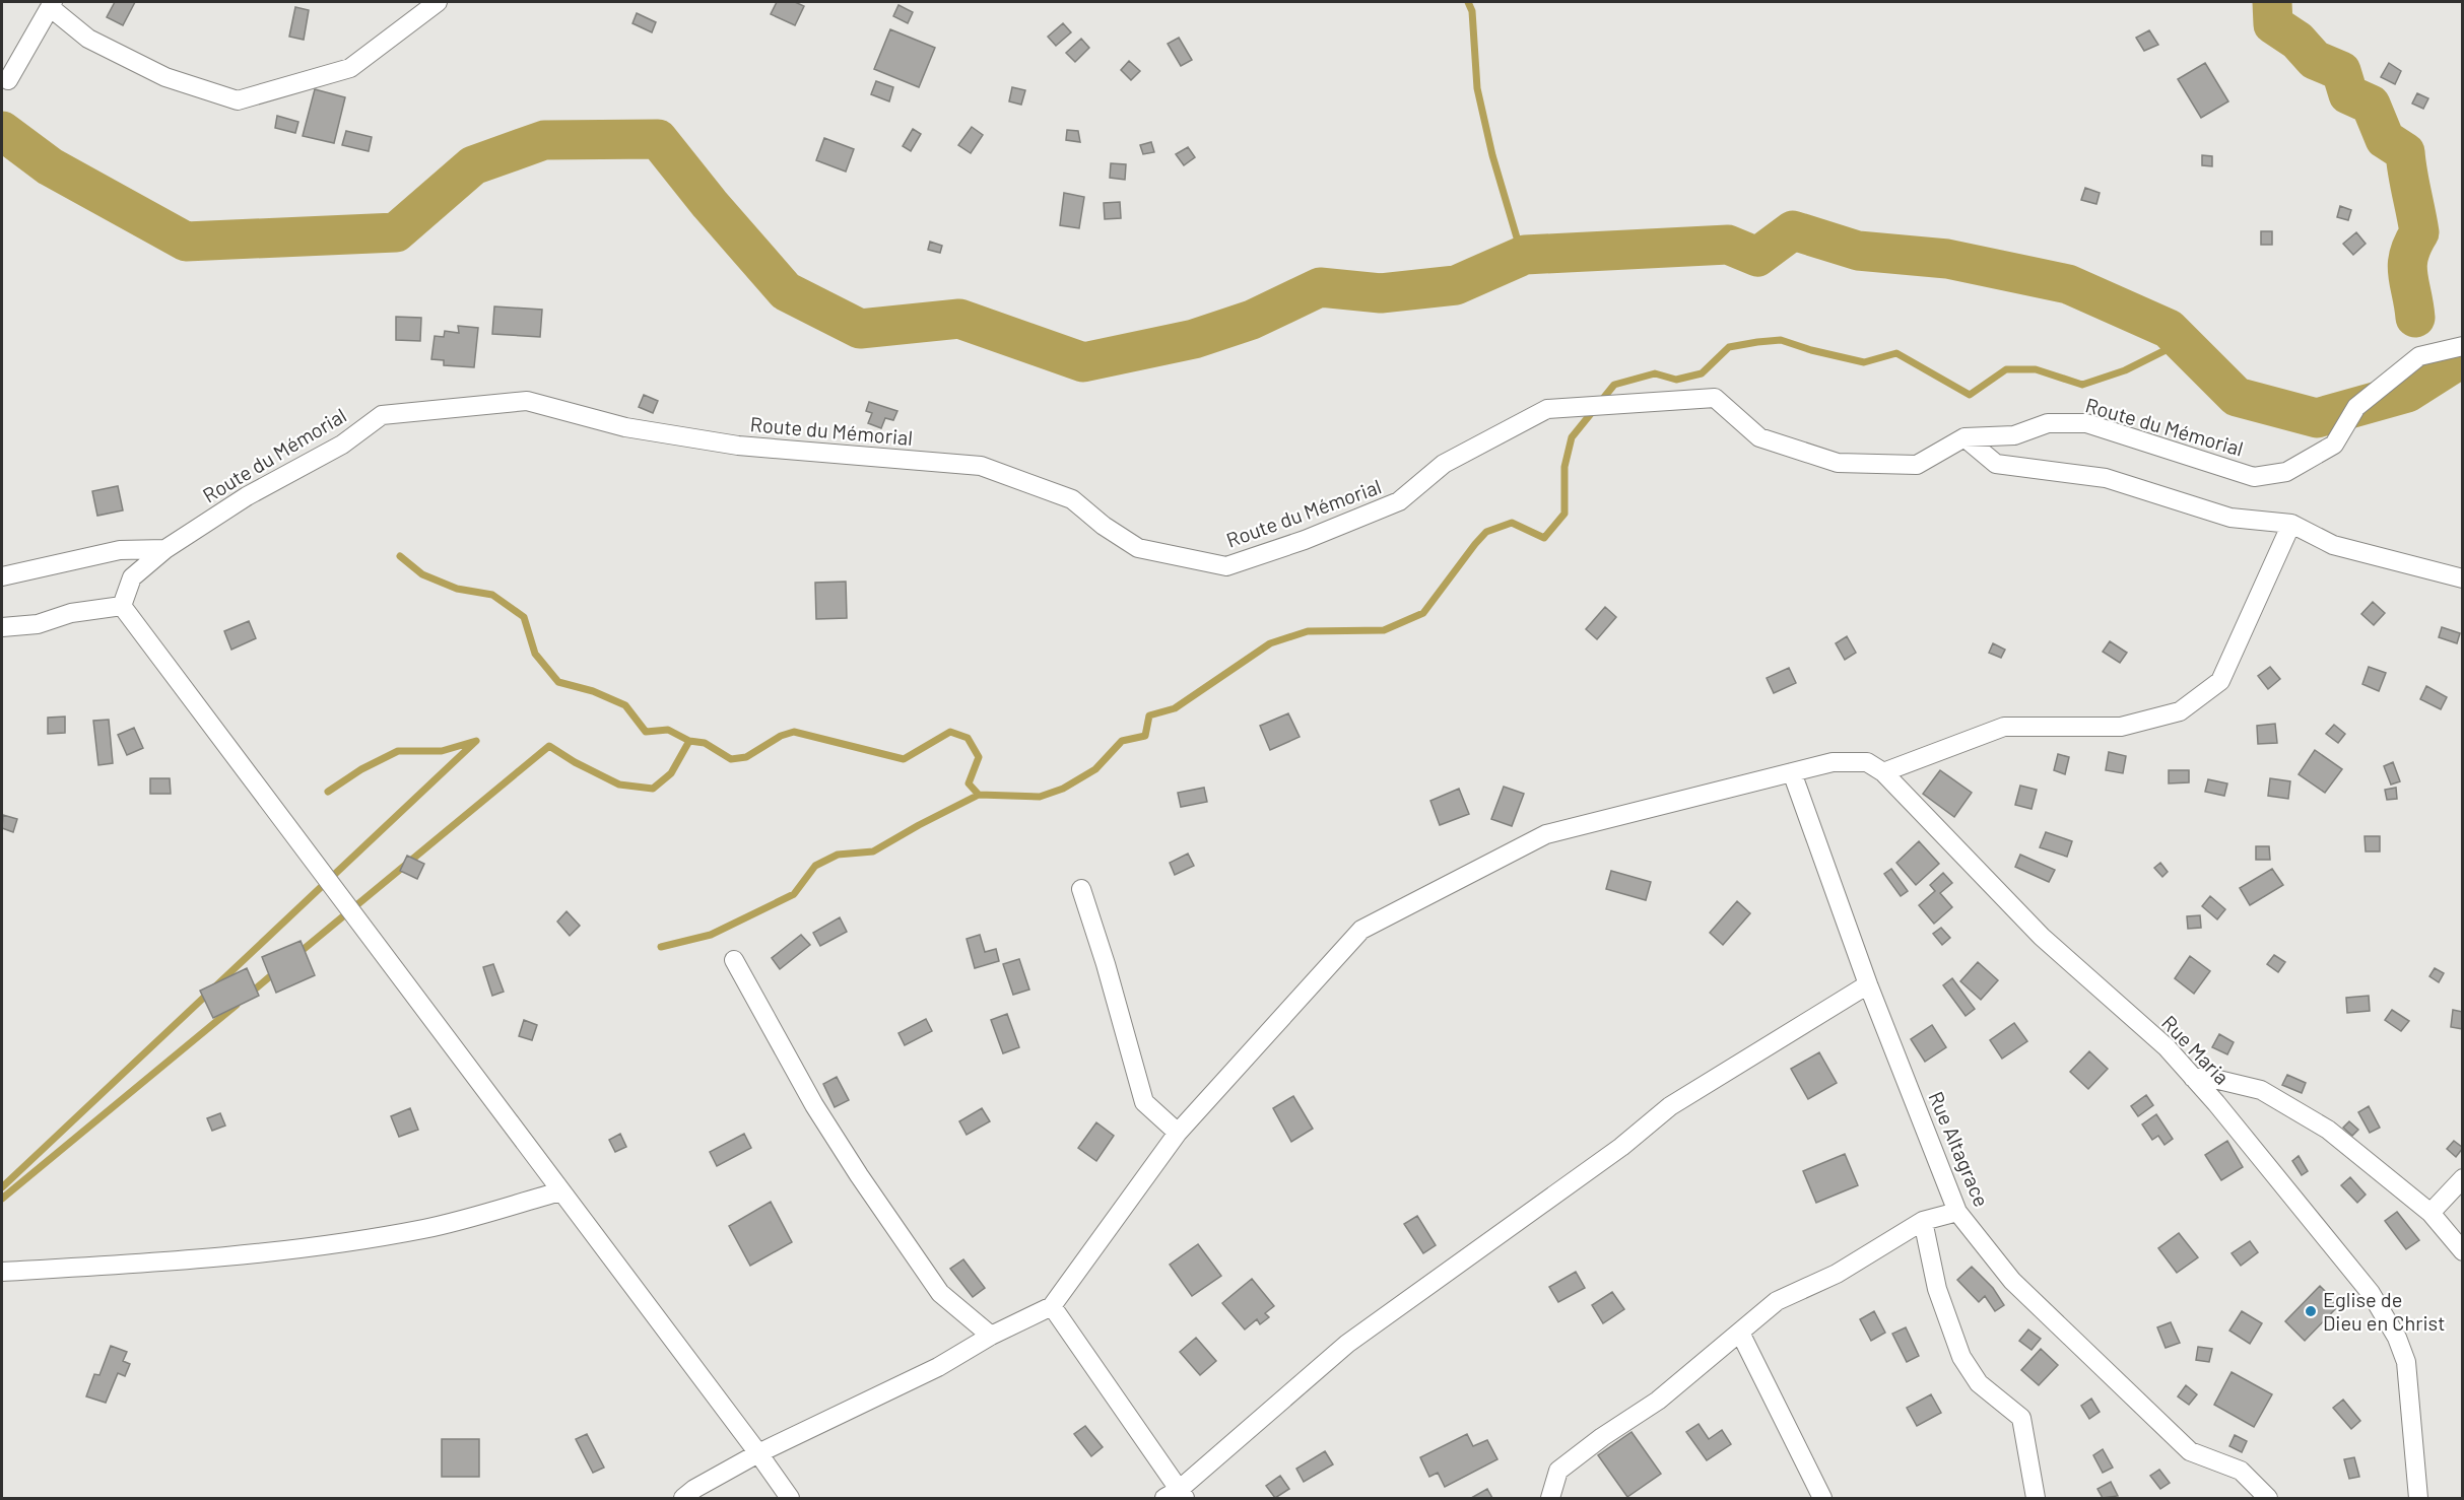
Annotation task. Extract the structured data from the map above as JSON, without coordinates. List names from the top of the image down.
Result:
{
  "streets": {
    "street": ["Route du Mémorial", "Rue Maria", "Rue Altagrace"]
  },
  "crossings": [
    ["Rue Maria", "Rue Altagrace"]
  ],
  "places": ["Eglise de Dieu en Christ"]
}
